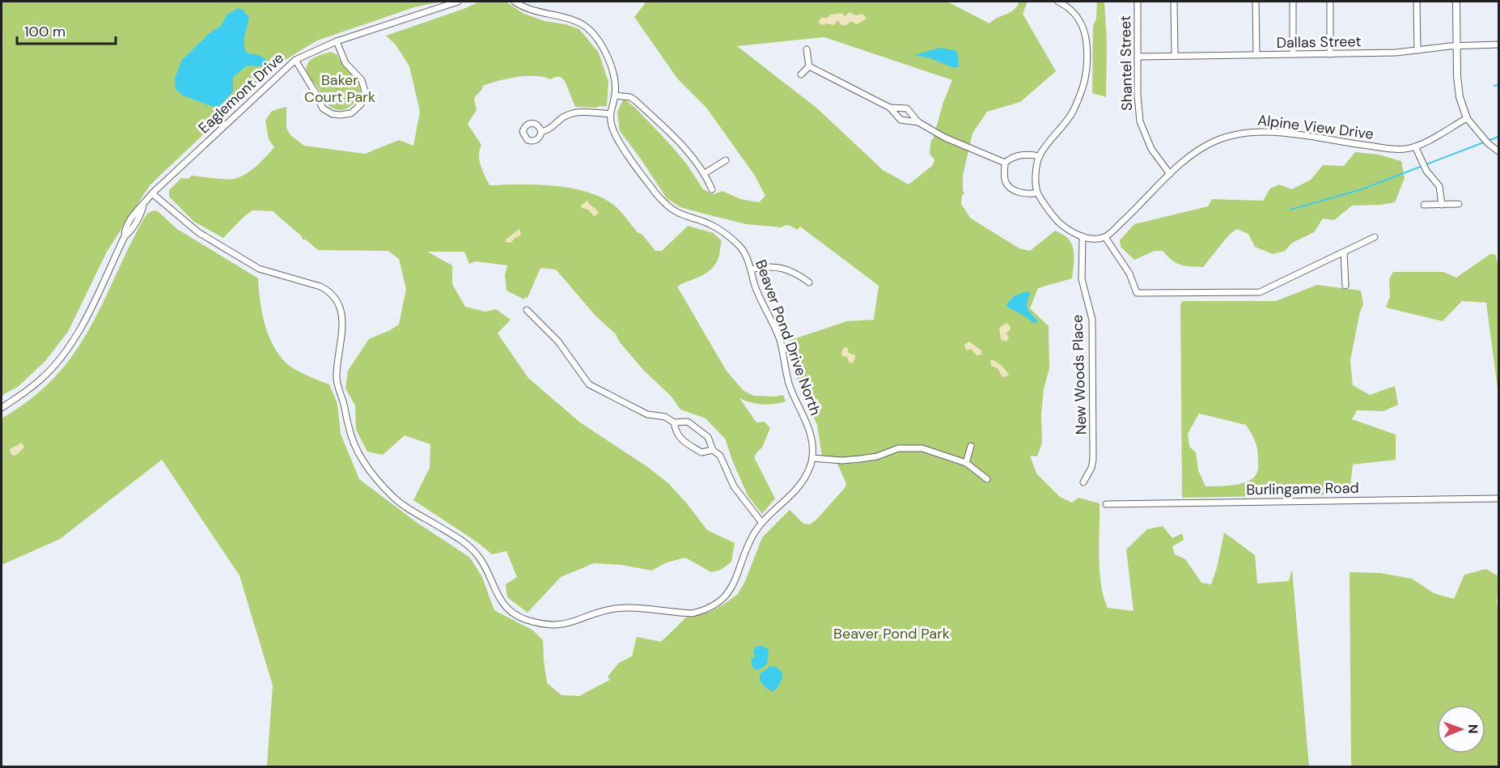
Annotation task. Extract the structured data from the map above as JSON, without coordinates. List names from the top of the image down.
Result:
{
  "streets": {
    "street": [
      "Dallas Street",
      "Shantel Street",
      "Eaglemont Drive",
      "Alpine View Drive",
      "Beaver Pond Drive North",
      "New Woods Place",
      "Burlingame Road"
    ]
  },
  "crossings": [
    ["Dallas Street", "Shantel Street"],
    ["Shantel Street", "Alpine View Drive"],
    ["Eaglemont Drive", "Beaver Pond Drive North"]
  ],
  "parks": ["Baker Court Park", "Beaver Pond Park"],
  "scale_bar": "100 m",
  "north": "right"
}
